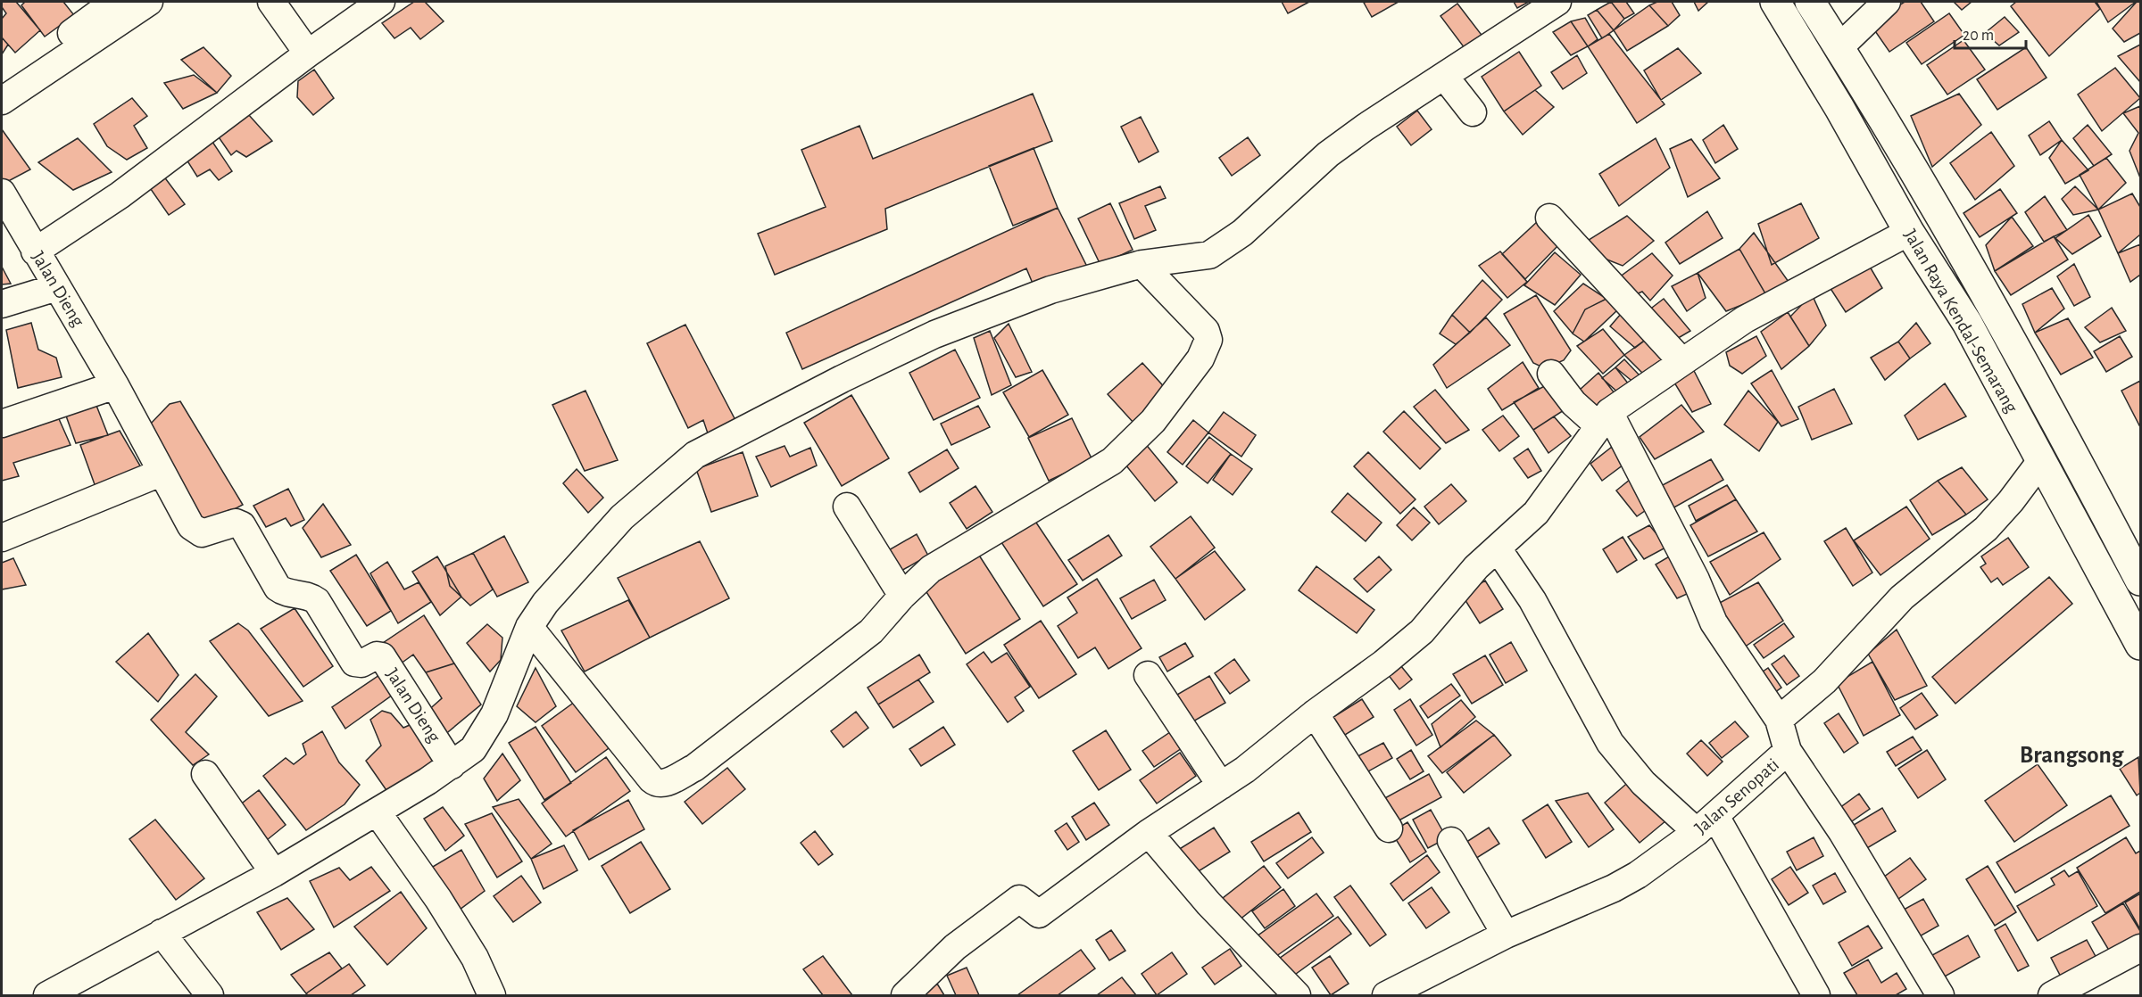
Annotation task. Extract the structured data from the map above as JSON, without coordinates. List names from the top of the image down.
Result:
{
  "streets": {
    "highway": ["Jalan Raya Kendal-Semarang"],
    "street": ["Jalan Dieng", "Jalan Senopati"]
  },
  "districts": ["Brangsong"],
  "scale_bar": "20 m"
}
